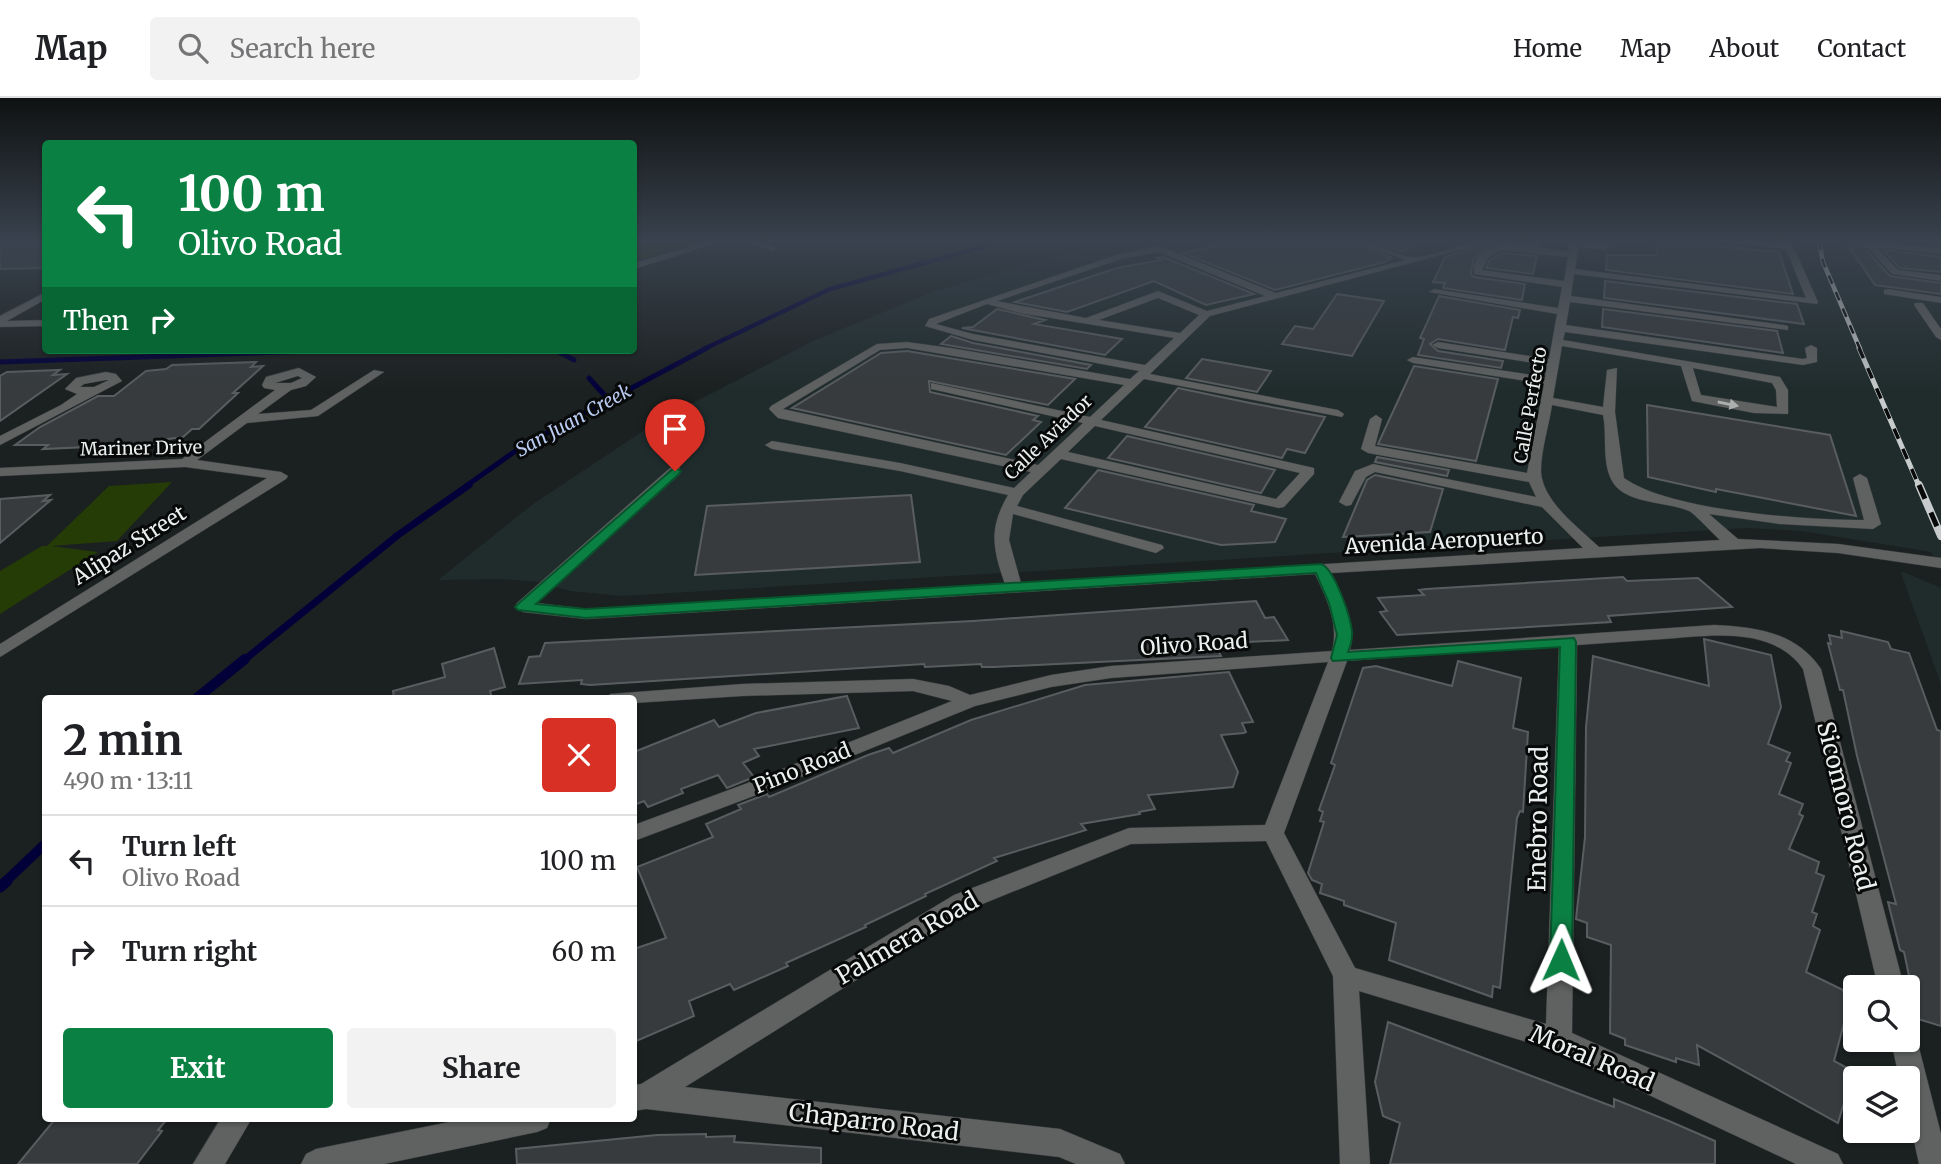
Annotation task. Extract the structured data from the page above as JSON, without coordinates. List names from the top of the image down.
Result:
{
  "streets": {
    "street": [
      "Calle Perfecto",
      "Calle Aviador",
      "Mariner Drive",
      "Avenida Aeropuerto",
      "Alipaz Street",
      "Olivo Road",
      "Pino Road",
      "Sicomoro Road",
      "Enebro Road",
      "Palmera Road",
      "Moral Road",
      "Chaparro Road"
    ]
  },
  "crossings": [
    ["Calle Perfecto", "Avenida Aeropuerto"],
    ["Calle Aviador", "Avenida Aeropuerto"],
    ["Mariner Drive", "Alipaz Street"],
    ["Olivo Road", "Pino Road"],
    ["Olivo Road", "Sicomoro Road"],
    ["Olivo Road", "Enebro Road"],
    ["Enebro Road", "Moral Road"],
    ["Palmera Road", "Chaparro Road"]
  ],
  "water": ["San Juan Creek"],
  "page": {
    "header": "Map",
    "search": "Search here",
    "nav": [
      "Home",
      "Map",
      "About",
      "Contact"
    ],
    "turn": ["100 m", "Olivo Road"],
    "then": "Then",
    "heading": ["2 min", "490 m · 13:11"],
    "list": [
      {
        "name": "Turn left",
        "note": "Olivo Road",
        "value": "100 m"
      },
      {
        "name": "Turn right",
        "value": "60 m"
      }
    ],
    "buttons": ["Exit", "Share"]
  }
}
